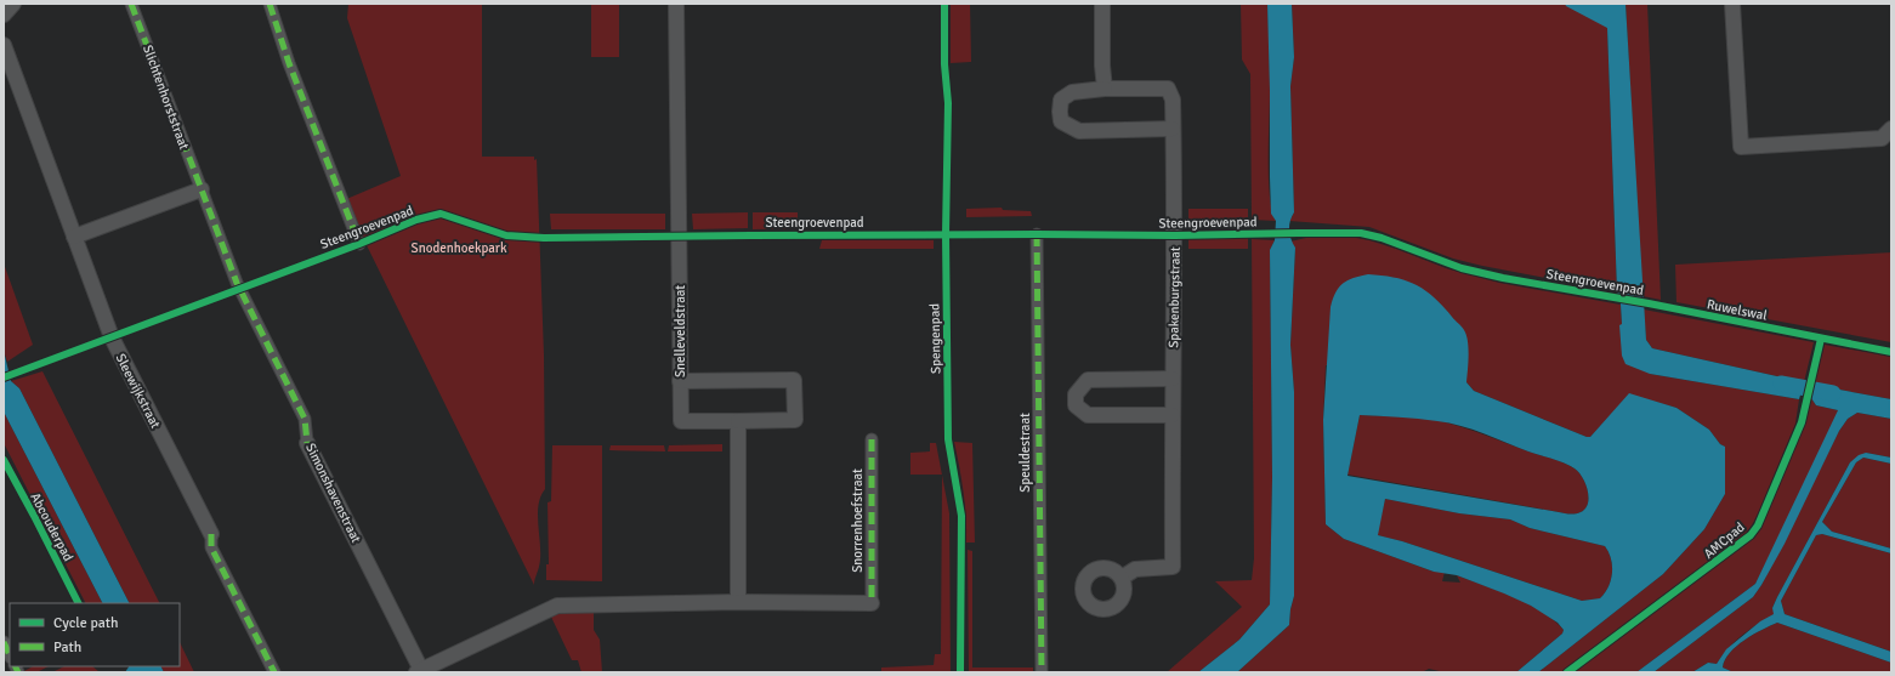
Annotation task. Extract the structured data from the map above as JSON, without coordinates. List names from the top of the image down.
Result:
{
  "streets": {
    "street": [
      "Slichtenhorststraat",
      "Spakenburgstraat",
      "Snelleveldstraat",
      "Sleewijkstraat",
      "Speuldestraat",
      "Simonshavenstraat",
      "Snorrenhoefstraat"
    ],
    "cycle path": [
      "Steengroevenpad",
      "Spengenpad",
      "Abcouderpad",
      "AMCpad"
    ]
  },
  "crossings": [
    ["Slichtenhorststraat", "Simonshavenstraat"]
  ],
  "parks": ["Snodenhoekpark"],
  "legend": ["Cycle path", "Path"]
}
